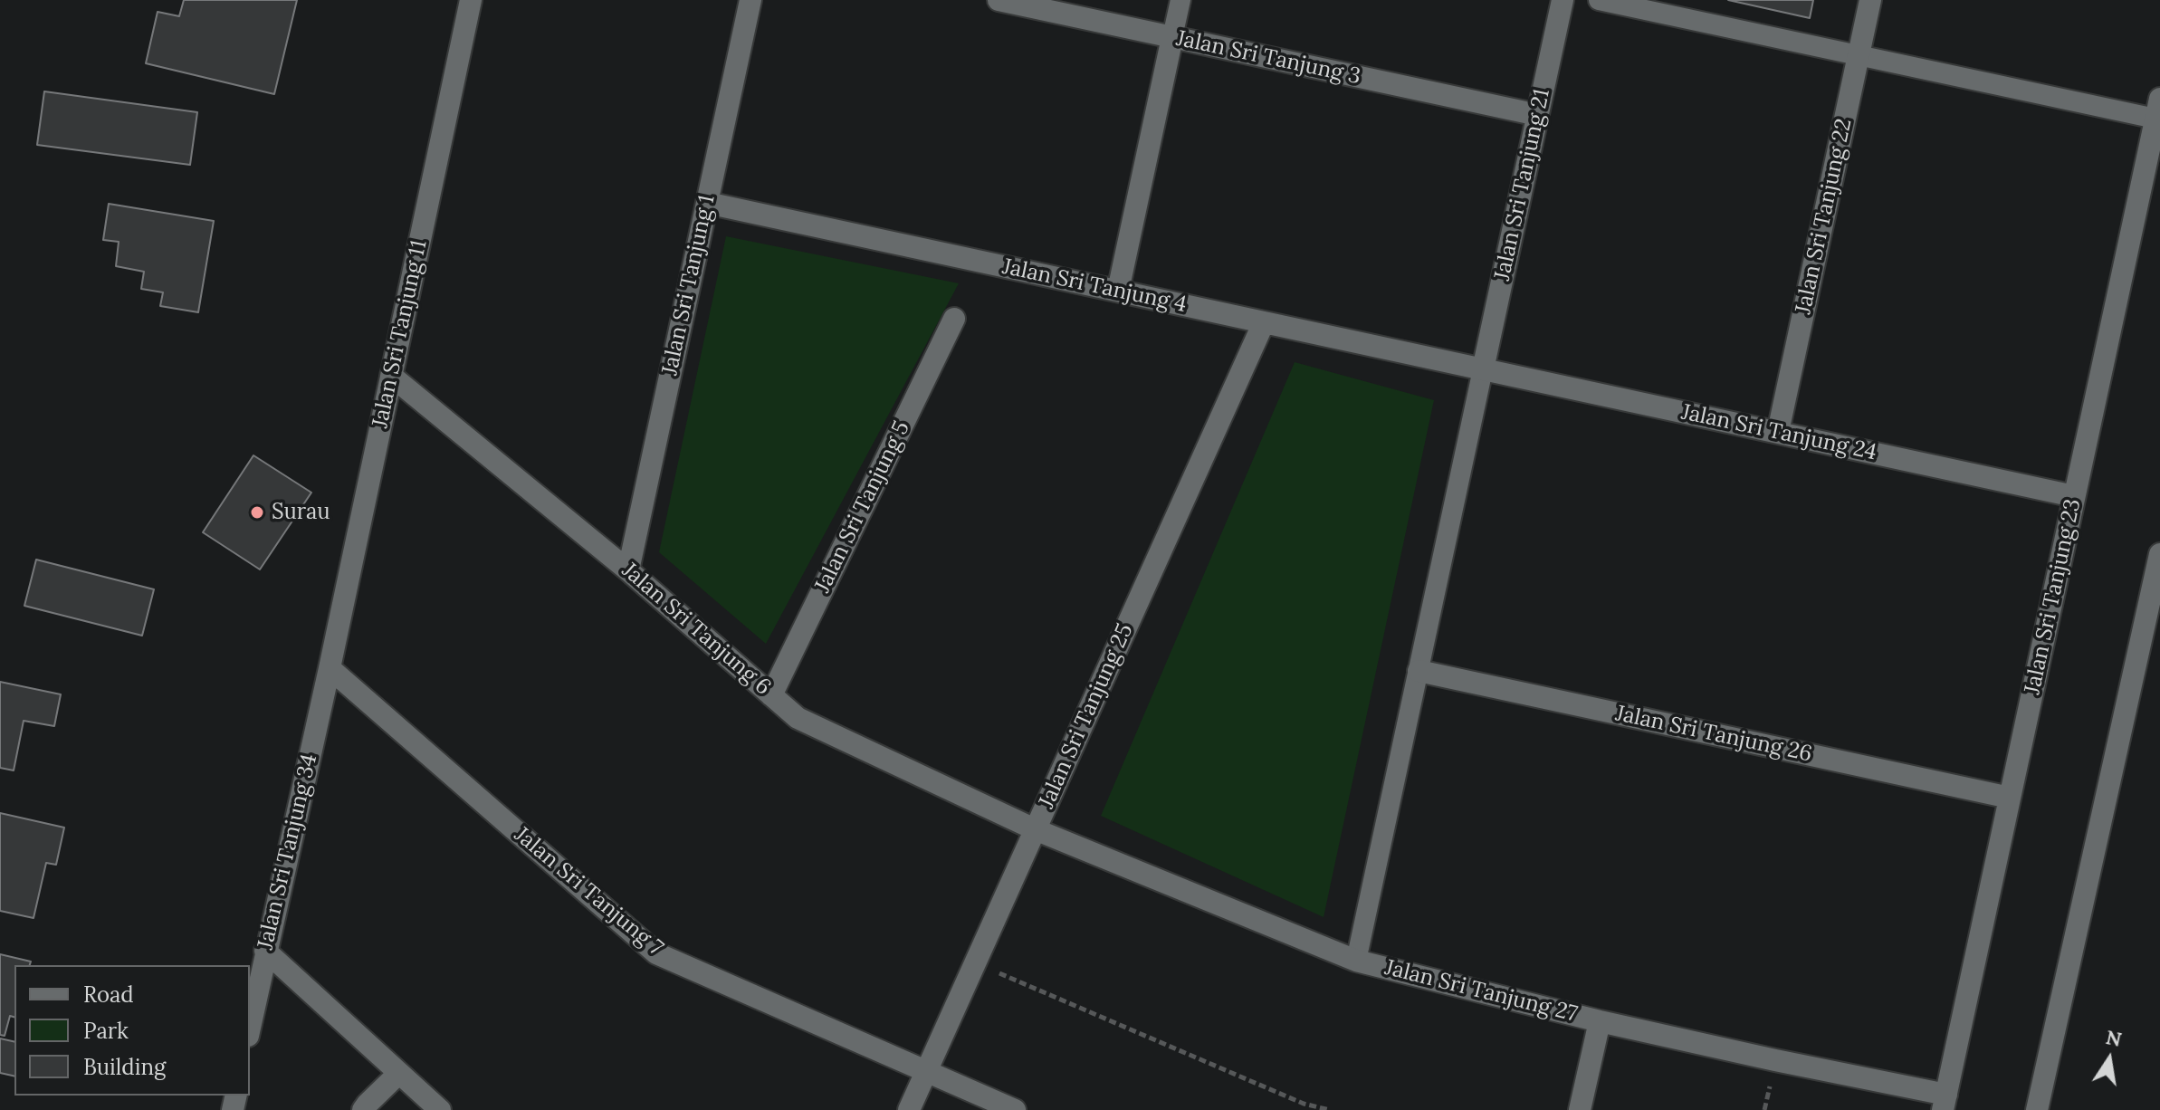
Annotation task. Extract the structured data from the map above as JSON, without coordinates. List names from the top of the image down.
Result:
{
  "streets": {
    "street": [
      "Jalan Sri Tanjung 3",
      "Jalan Sri Tanjung 21",
      "Jalan Sri Tanjung 22",
      "Jalan Sri Tanjung 1",
      "Jalan Sri Tanjung 4",
      "Jalan Sri Tanjung 11",
      "Jalan Sri Tanjung 24",
      "Jalan Sri Tanjung 5",
      "Jalan Sri Tanjung 23",
      "Jalan Sri Tanjung 6",
      "Jalan Sri Tanjung 25",
      "Jalan Sri Tanjung 26",
      "Jalan Sri Tanjung 34",
      "Jalan Sri Tanjung 7",
      "Jalan Sri Tanjung 27"
    ]
  },
  "crossings": [
    ["Jalan Sri Tanjung 3", "Jalan Sri Tanjung 21"],
    ["Jalan Sri Tanjung 21", "Jalan Sri Tanjung 4"],
    ["Jalan Sri Tanjung 21", "Jalan Sri Tanjung 24"],
    ["Jalan Sri Tanjung 22", "Jalan Sri Tanjung 24"],
    ["Jalan Sri Tanjung 1", "Jalan Sri Tanjung 4"],
    ["Jalan Sri Tanjung 1", "Jalan Sri Tanjung 6"],
    ["Jalan Sri Tanjung 4", "Jalan Sri Tanjung 24"],
    ["Jalan Sri Tanjung 4", "Jalan Sri Tanjung 25"],
    ["Jalan Sri Tanjung 11", "Jalan Sri Tanjung 6"],
    ["Jalan Sri Tanjung 11", "Jalan Sri Tanjung 34"],
    ["Jalan Sri Tanjung 11", "Jalan Sri Tanjung 7"],
    ["Jalan Sri Tanjung 24", "Jalan Sri Tanjung 23"],
    ["Jalan Sri Tanjung 5", "Jalan Sri Tanjung 6"],
    ["Jalan Sri Tanjung 23", "Jalan Sri Tanjung 26"],
    ["Jalan Sri Tanjung 23", "Jalan Sri Tanjung 27"],
    ["Jalan Sri Tanjung 6", "Jalan Sri Tanjung 25"],
    ["Jalan Sri Tanjung 6", "Jalan Sri Tanjung 27"],
    ["Jalan Sri Tanjung 25", "Jalan Sri Tanjung 7"],
    ["Jalan Sri Tanjung 25", "Jalan Sri Tanjung 27"],
    ["Jalan Sri Tanjung 34", "Jalan Sri Tanjung 7"]
  ],
  "places": ["Surau"],
  "legend": ["Road", "Park", "Building"],
  "north": "top"
}
